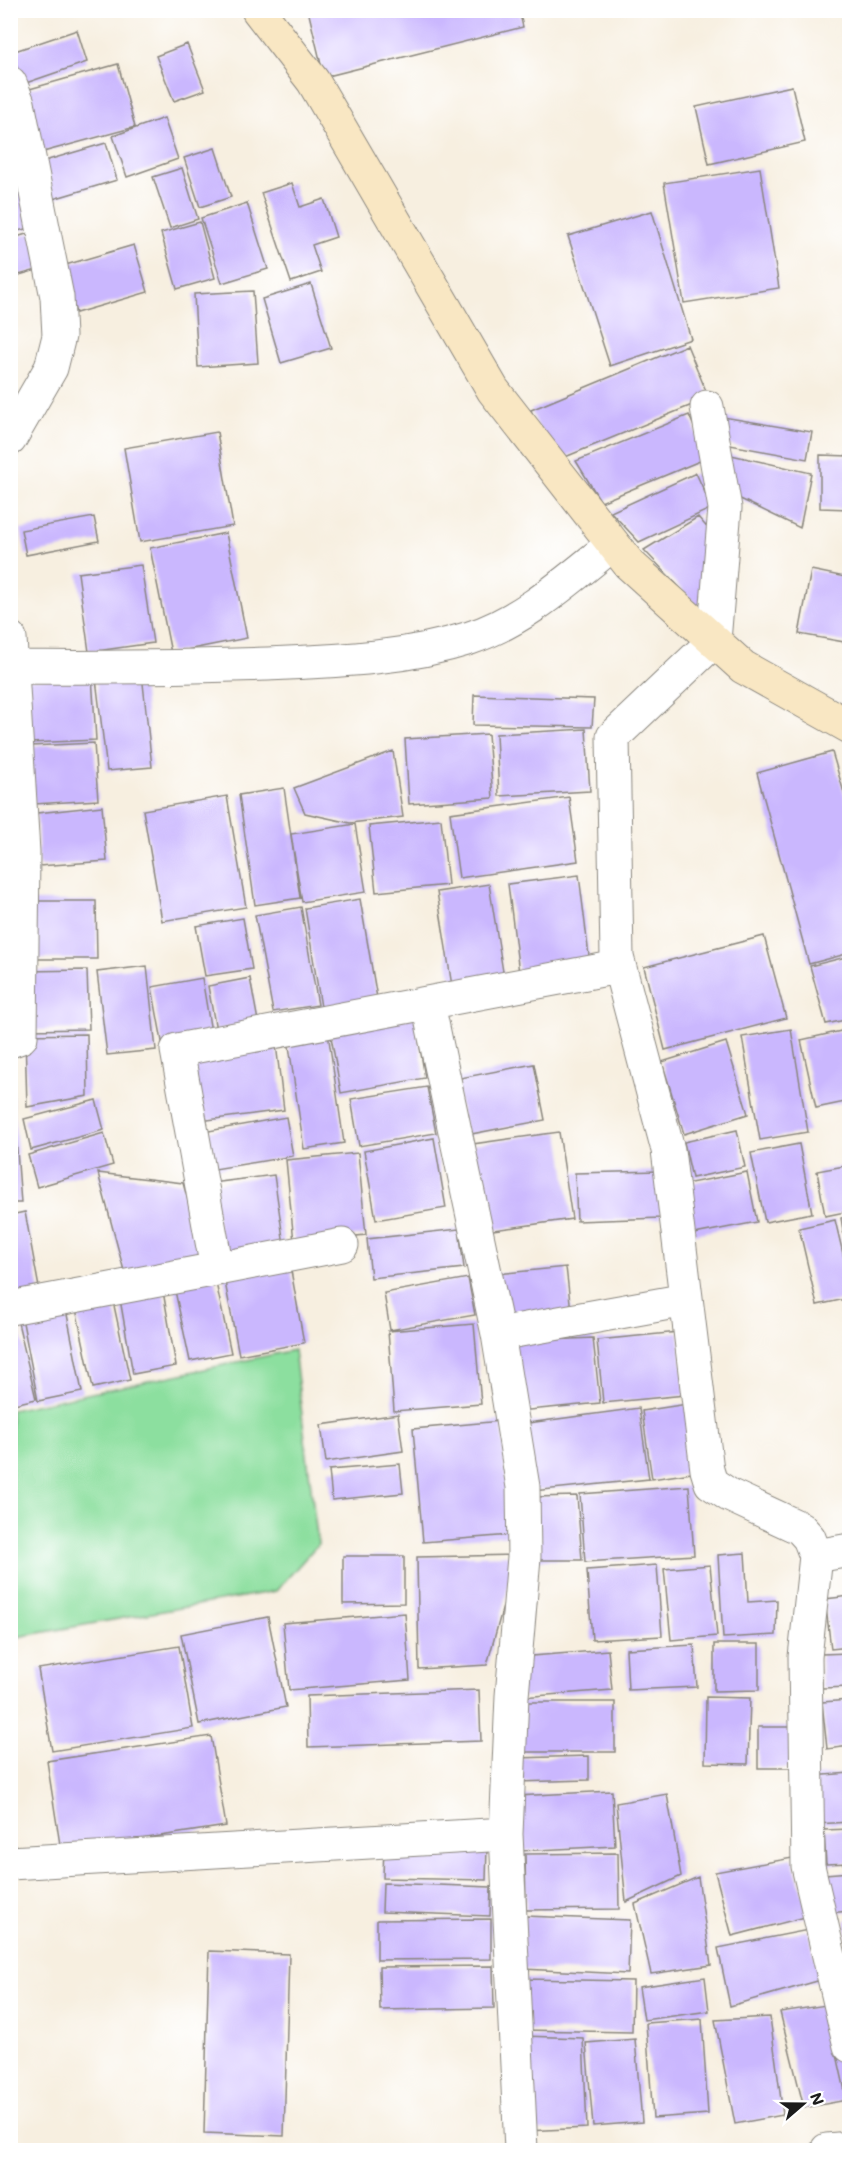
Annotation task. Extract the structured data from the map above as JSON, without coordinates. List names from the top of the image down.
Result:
{
  "north": "right"
}
